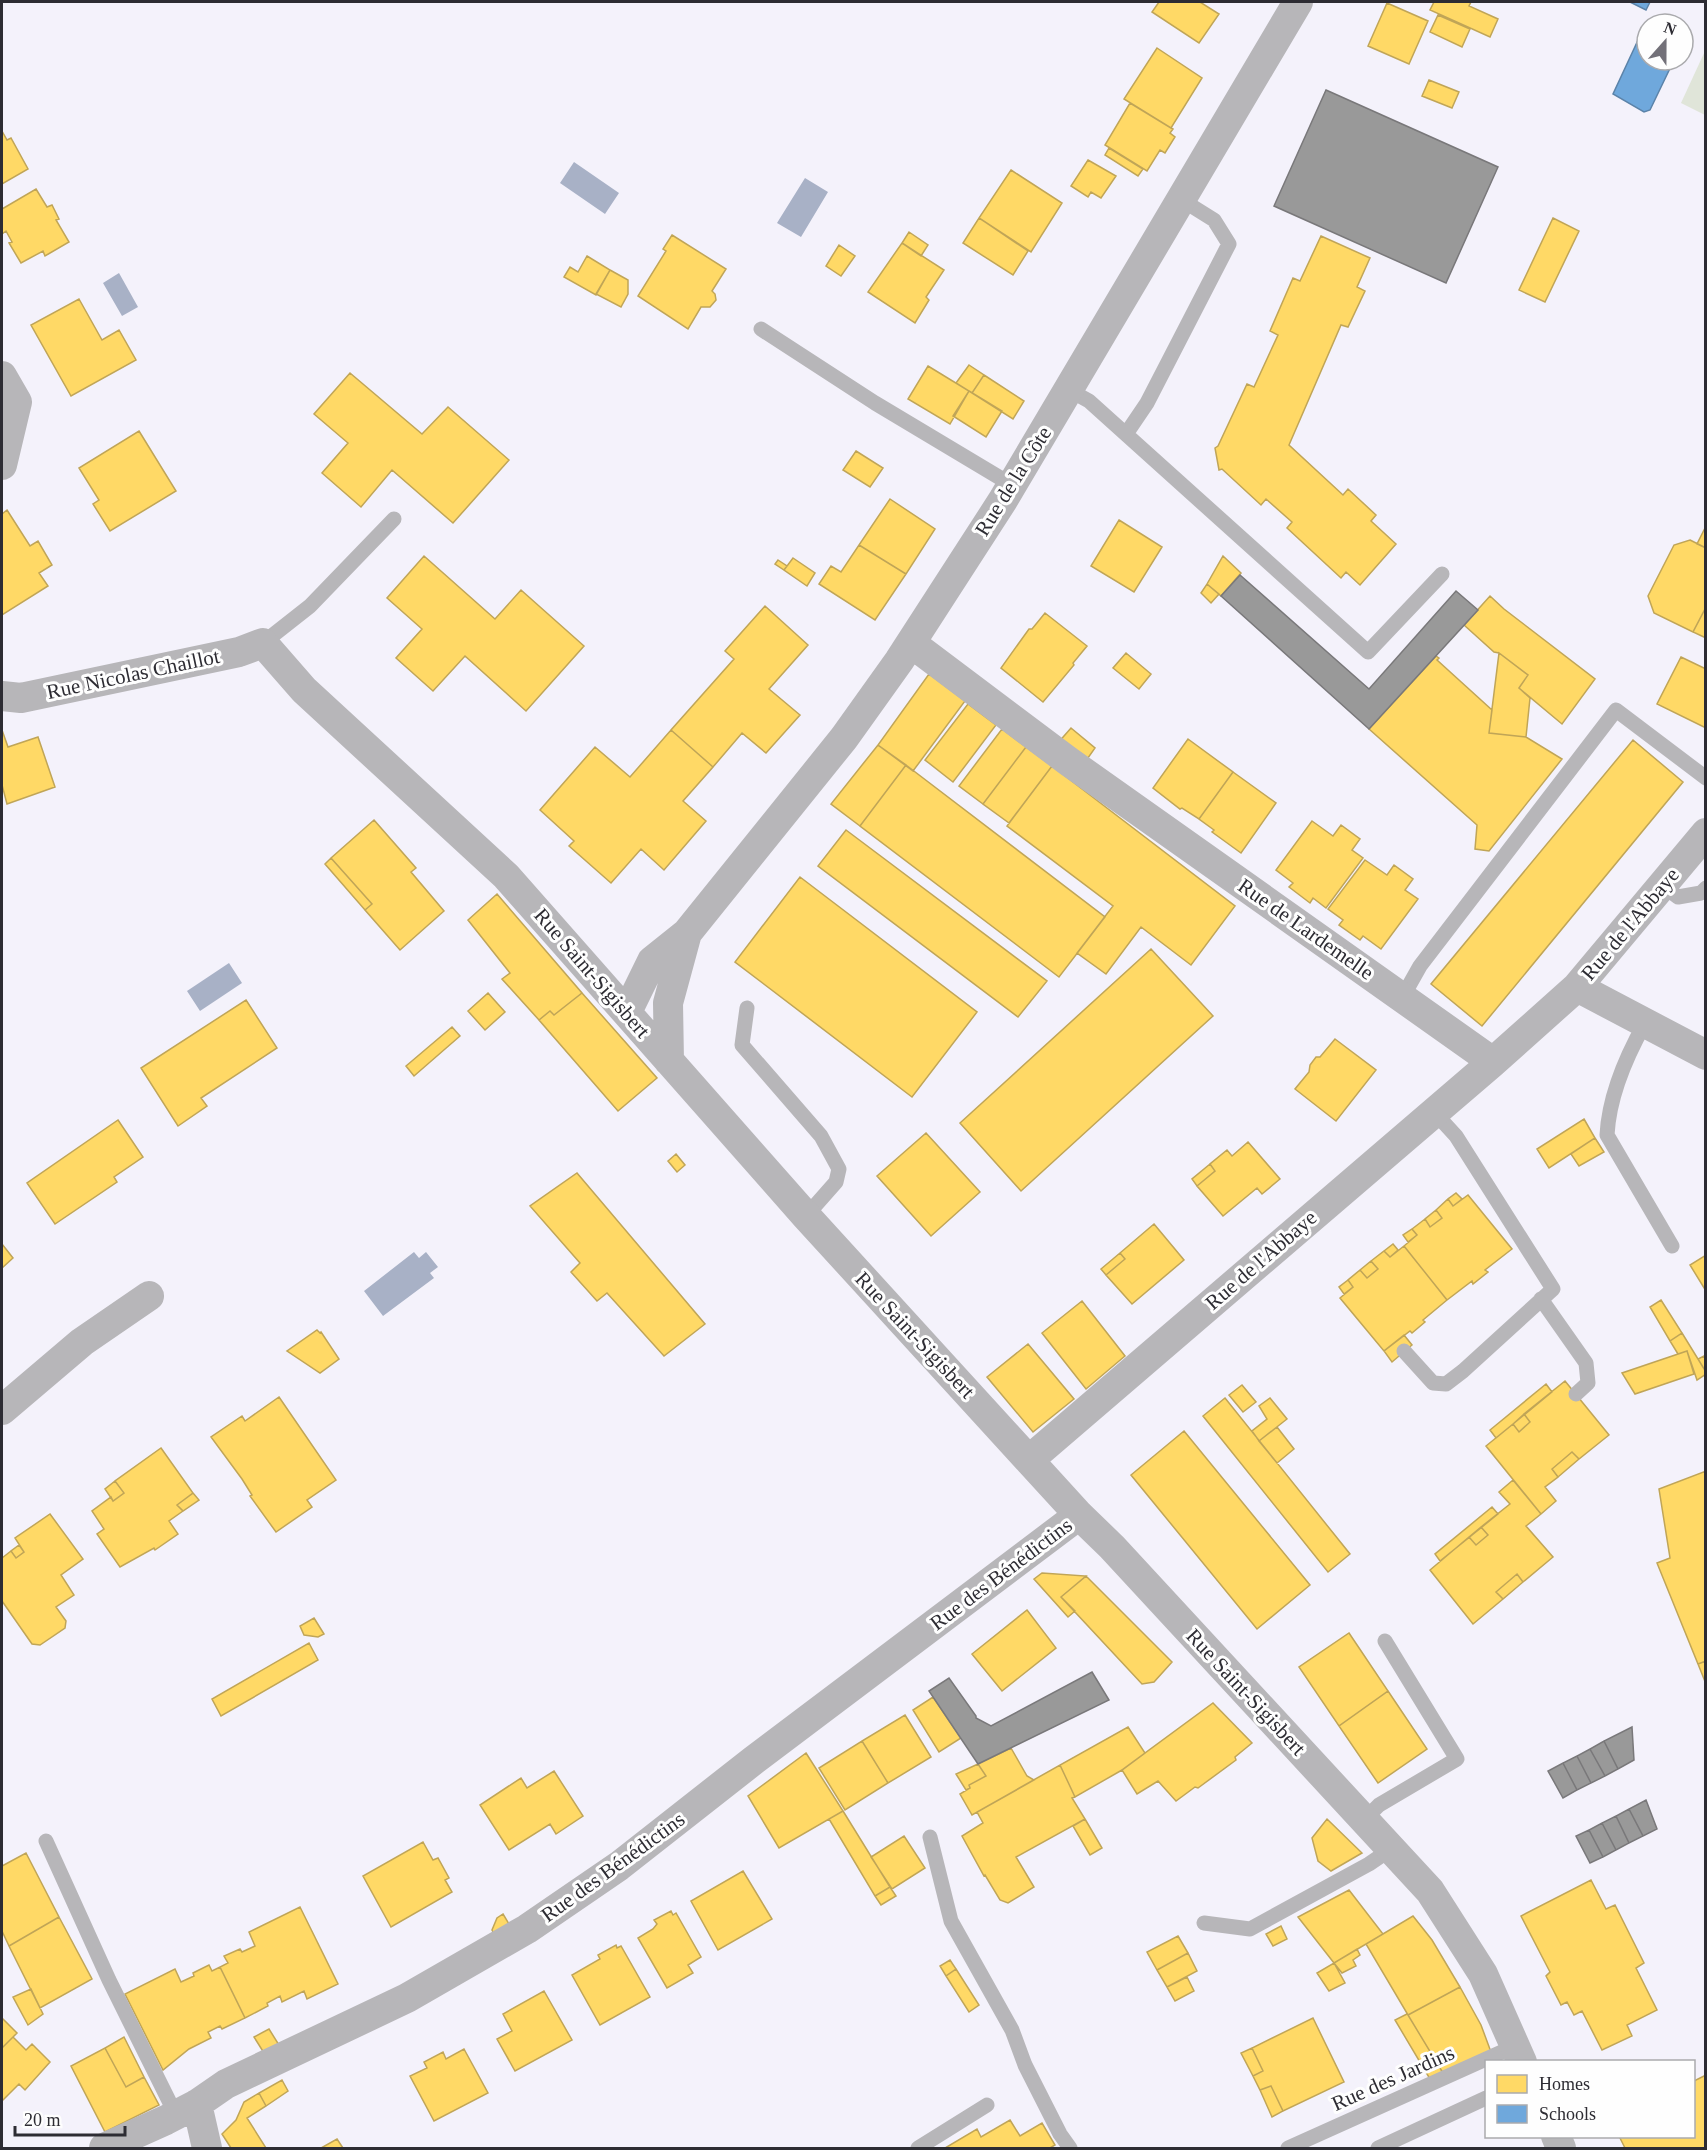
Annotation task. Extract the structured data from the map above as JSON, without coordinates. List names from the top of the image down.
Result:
{
  "streets": {
    "street": [
      "Rue de la Côte",
      "Rue Nicolas Chaillot",
      "Rue de l'Abbaye",
      "Rue de Lardemelle",
      "Rue Saint-Sigisbert",
      "Rue des Bénédictins"
    ],
    "lane": ["Rue des Jardins"]
  },
  "crossings": [
    ["Rue de la Côte", "Rue de Lardemelle"],
    ["Rue de la Côte", "Rue Saint-Sigisbert"],
    ["Rue Nicolas Chaillot", "Rue Saint-Sigisbert"],
    ["Rue de l'Abbaye", "Rue de Lardemelle"],
    ["Rue de l'Abbaye", "Rue Saint-Sigisbert"],
    ["Rue Saint-Sigisbert", "Rue des Bénédictins"],
    ["Rue Saint-Sigisbert", "Rue des Jardins"]
  ],
  "legend": ["Homes", "Schools"],
  "scale_bar": "20 m",
  "north": "top"
}
